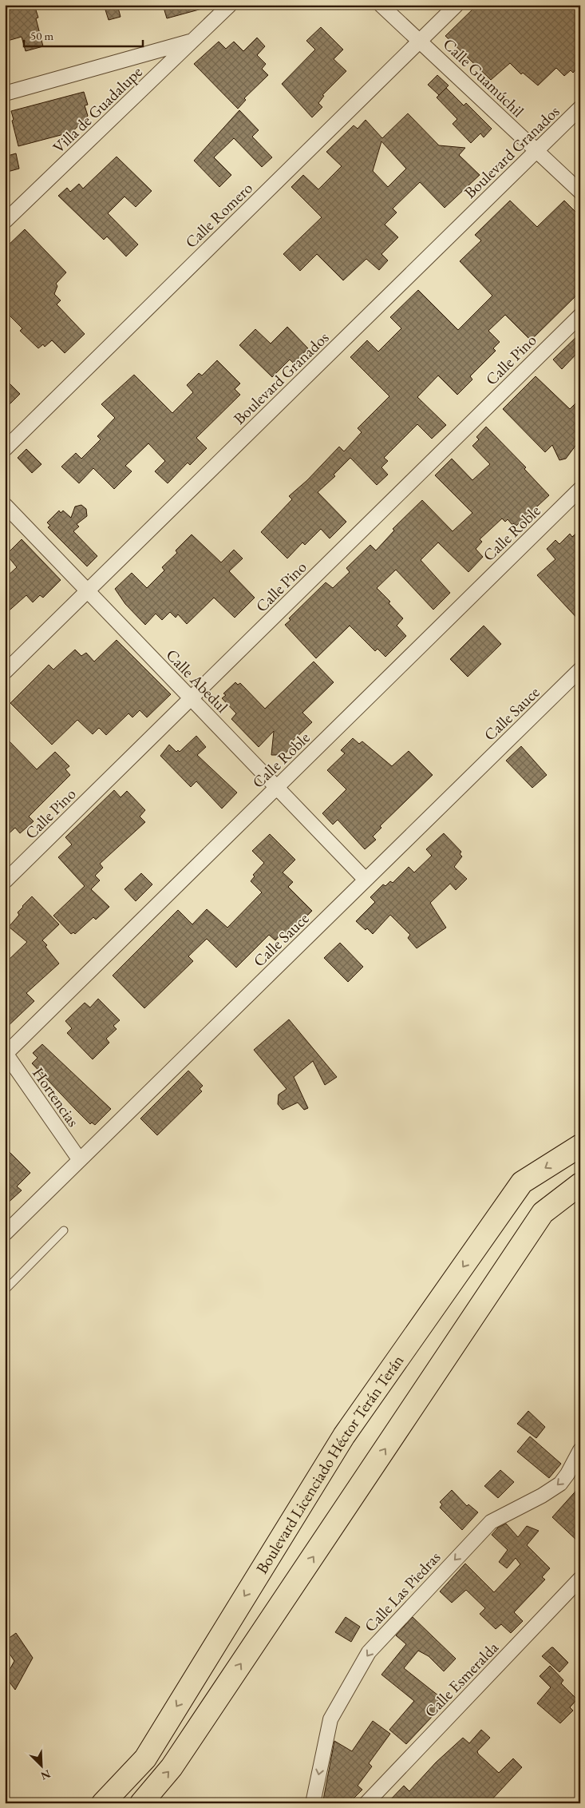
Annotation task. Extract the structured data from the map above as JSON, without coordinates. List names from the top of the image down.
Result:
{
  "streets": {
    "main road": ["Boulevard Licenciado Héctor Terán Terán"],
    "street": [
      "Calle Guamúchil",
      "Villa de Guadalupe",
      "Boulevard Granados",
      "Calle Romero",
      "Calle Pino",
      "Calle Roble",
      "Calle Abedul",
      "Calle Sauce",
      "Hortencias",
      "Calle Las Piedras",
      "Calle Esmeralda"
    ]
  },
  "crossings": [
    ["Calle Guamúchil", "Boulevard Granados"],
    ["Calle Guamúchil", "Calle Romero"],
    ["Boulevard Granados", "Calle Abedul"],
    ["Calle Pino", "Calle Abedul"],
    ["Calle Roble", "Calle Abedul"],
    ["Calle Roble", "Hortencias"],
    ["Calle Abedul", "Calle Sauce"],
    ["Calle Sauce", "Hortencias"]
  ],
  "one_way": ["Calle Las Piedras"],
  "scale_bar": "50 m",
  "north": "bottom right"
}
